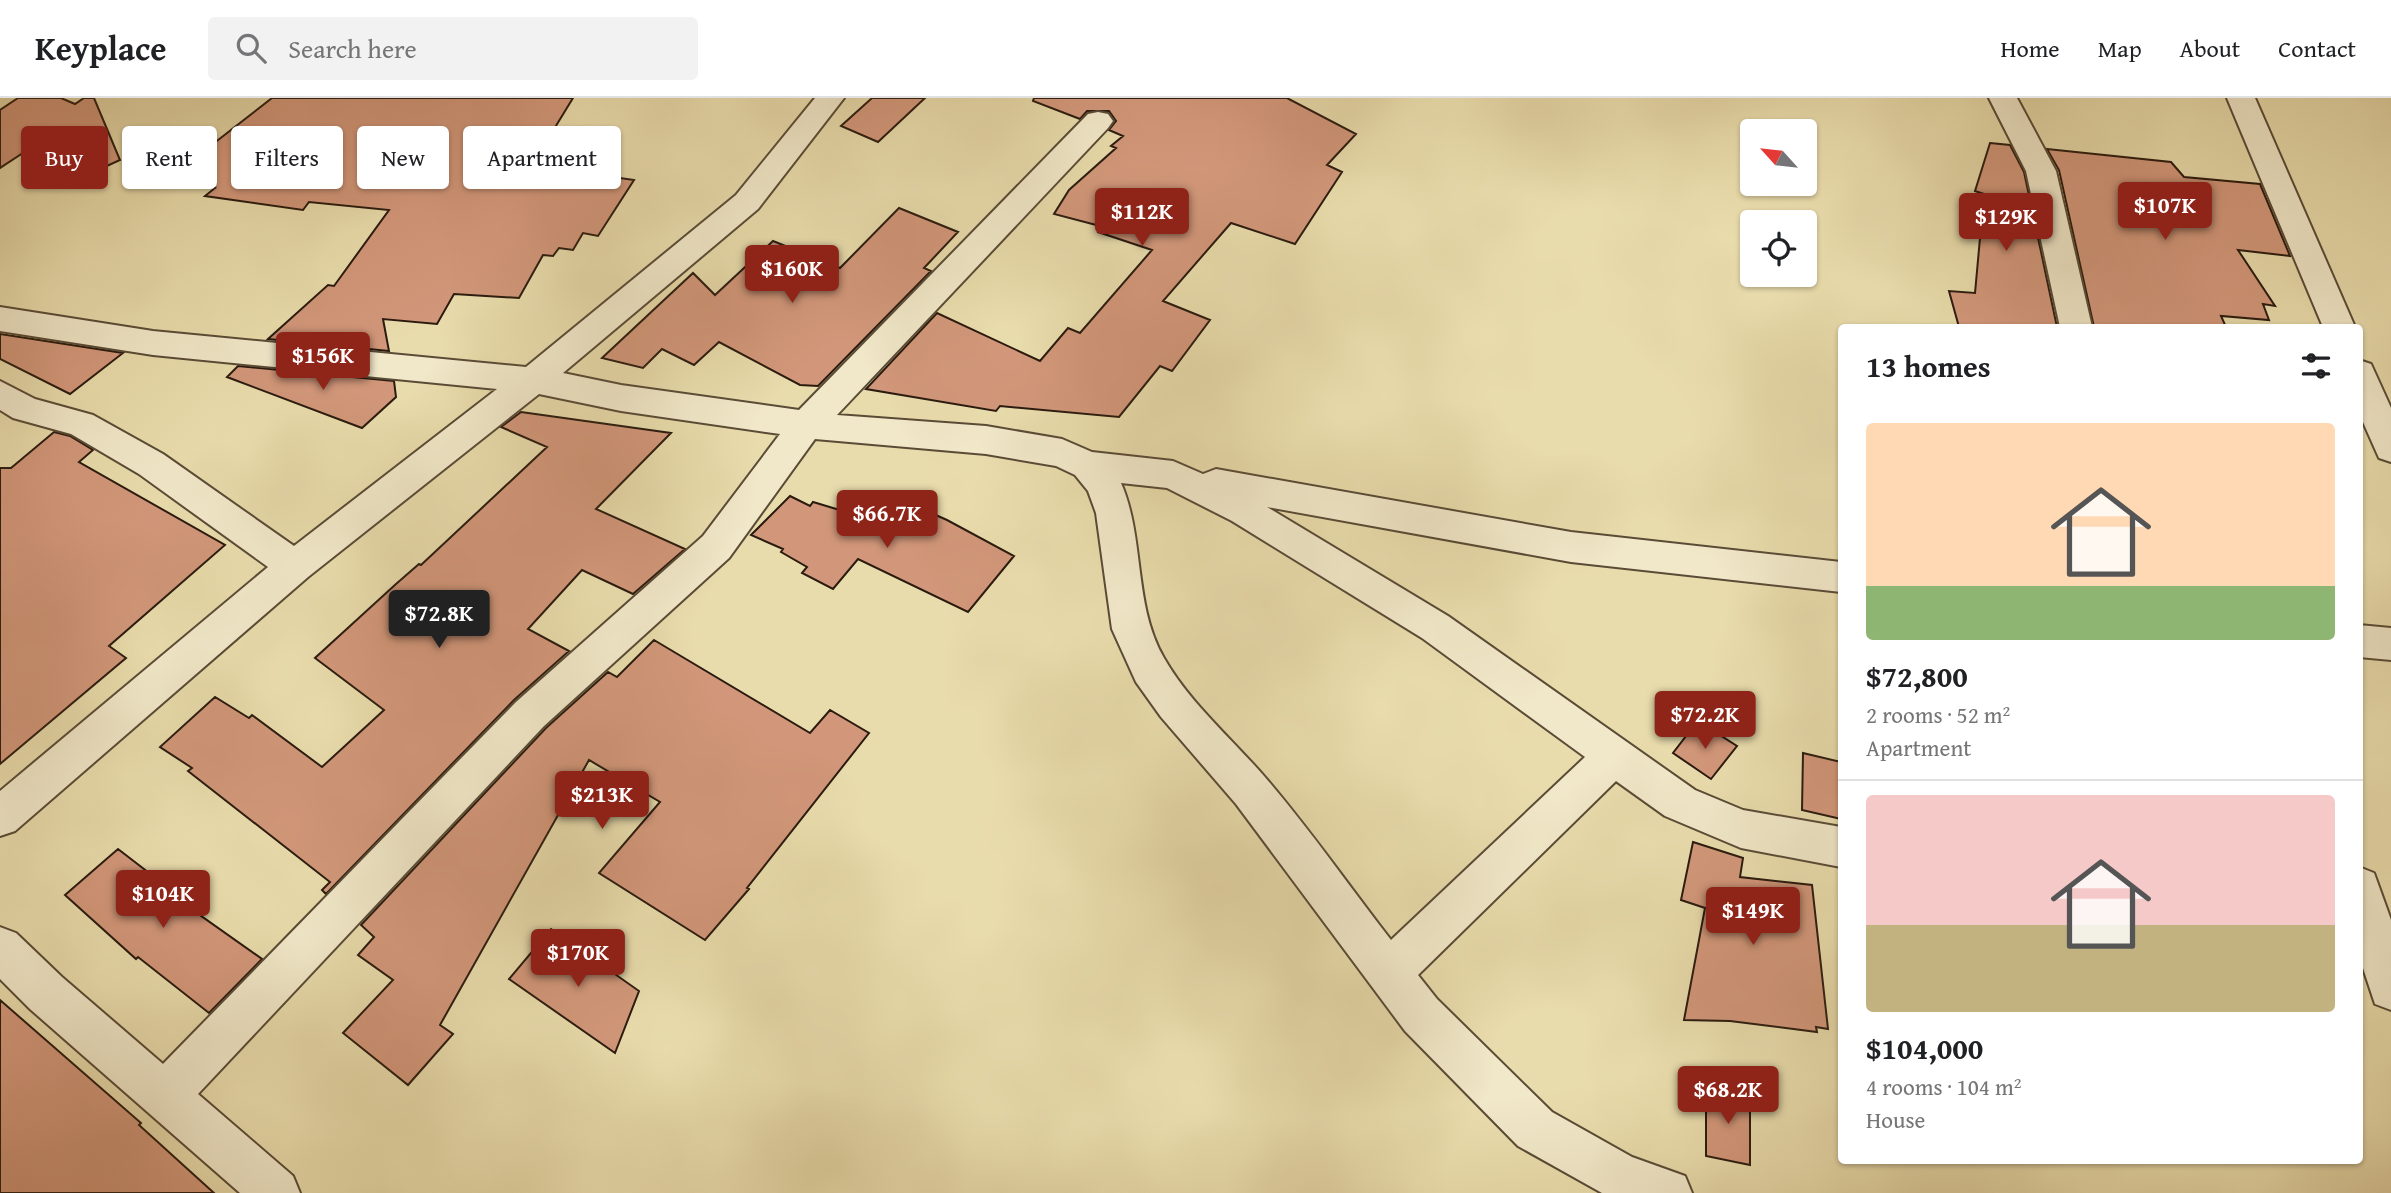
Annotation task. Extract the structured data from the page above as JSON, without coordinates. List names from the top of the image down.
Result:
{
  "north": "top left",
  "page": {
    "header": "Keyplace",
    "search": "Search here",
    "nav": [
      "Home",
      "Map",
      "About",
      "Contact"
    ],
    "chip": [
      "Buy",
      "Rent",
      "Filters",
      "New",
      "Apartment"
    ],
    "price": [
      "$107K",
      "$112K",
      "$129K",
      "$160K",
      "$156K",
      "$66.7K",
      "$72.8K",
      "$72.2K",
      "$213K",
      "$104K",
      "$149K",
      "$170K",
      "$68.2K"
    ],
    "heading": "13 homes",
    "list": [
      {
        "name": "$72,800",
        "note": "2 rooms · 52 m² · Apartment"
      },
      {
        "name": "$104,000",
        "note": "4 rooms · 104 m² · House"
      }
    ]
  }
}
